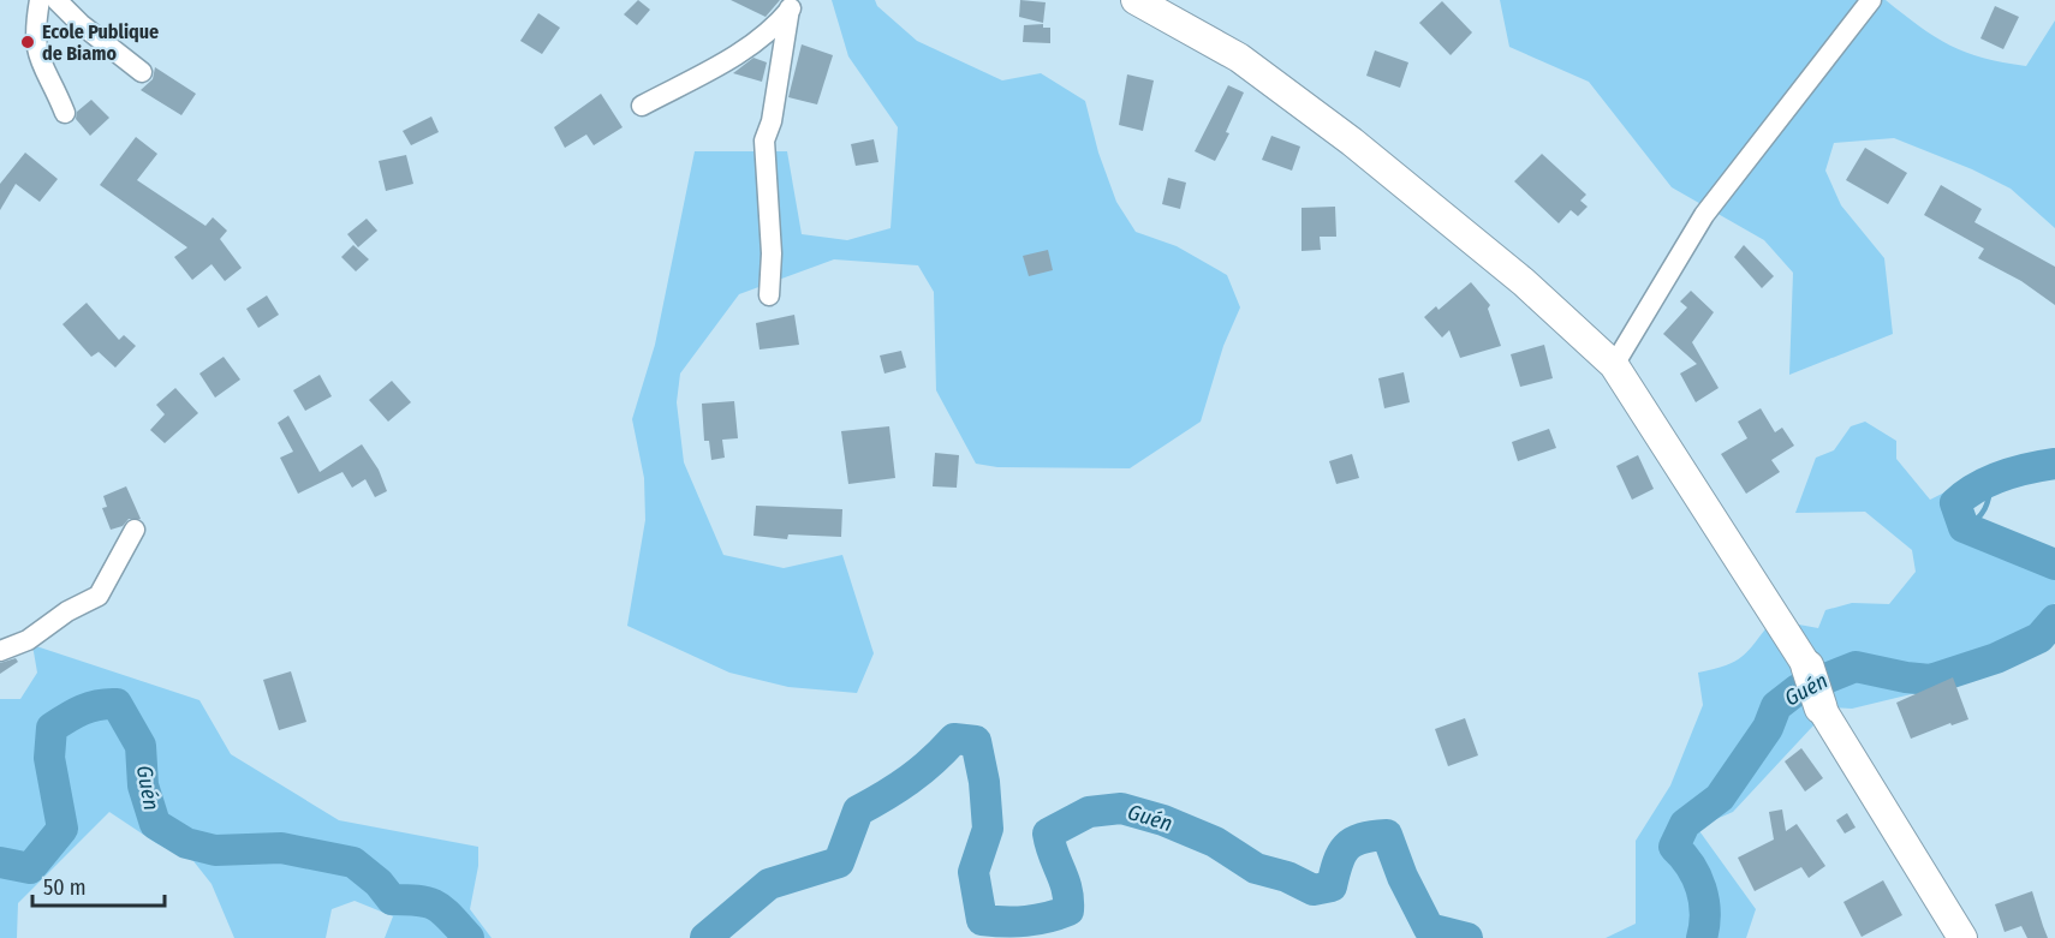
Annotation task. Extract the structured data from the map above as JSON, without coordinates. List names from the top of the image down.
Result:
{
  "water": ["Guén"],
  "places": ["Ecole Publique de Biamo"],
  "scale_bar": "50 m"
}
